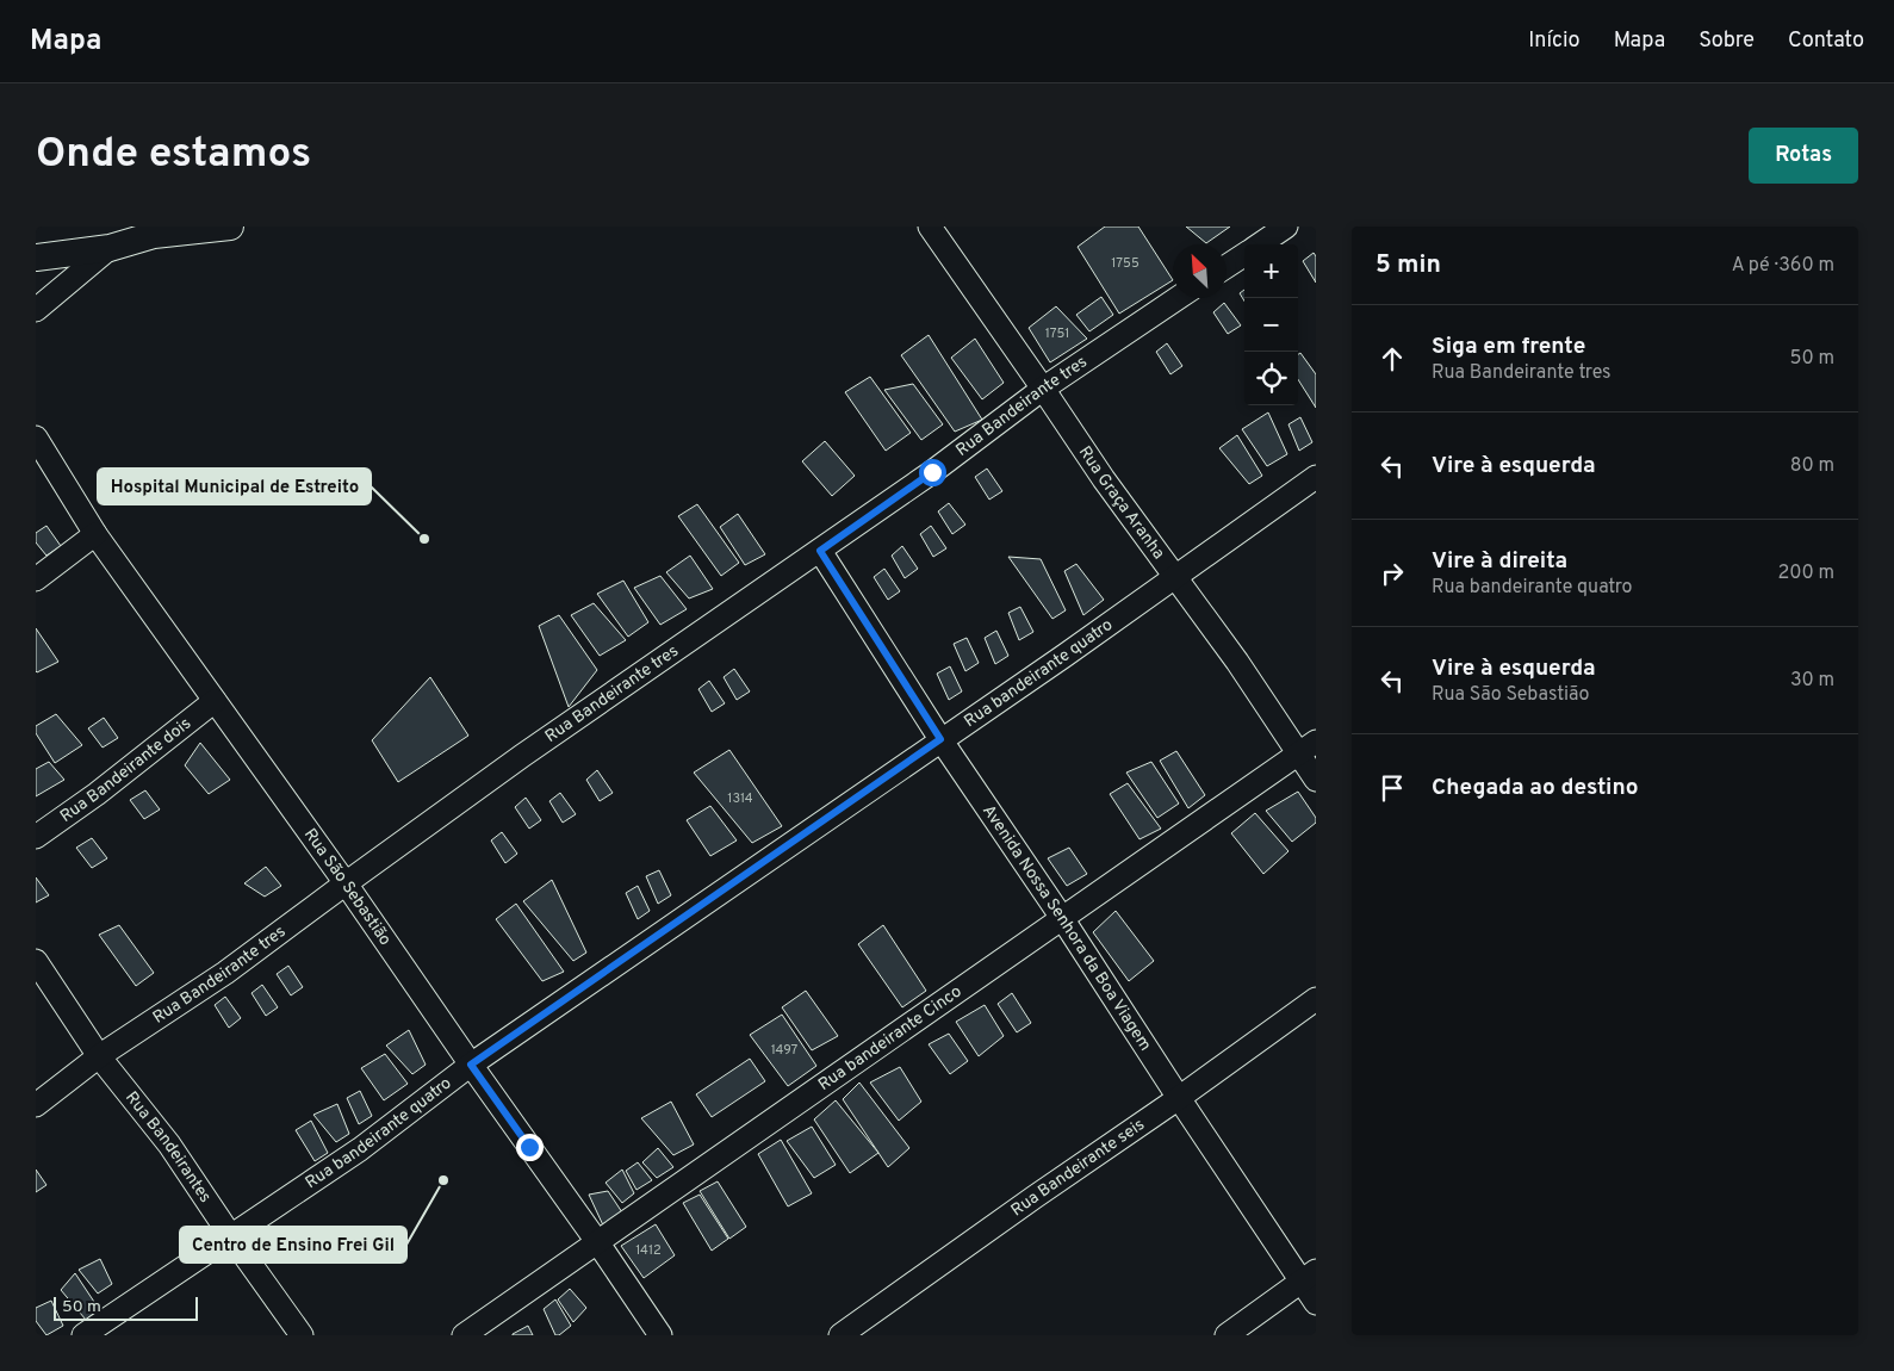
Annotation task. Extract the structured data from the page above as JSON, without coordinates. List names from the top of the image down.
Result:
{
  "streets": {
    "street": [
      "Rua Bandeirante tres",
      "Rua Graça Aranha",
      "Rua bandeirante quatro",
      "Rua Bandeirante dois",
      "Rua São Sebastião",
      "Avenida Nossa Senhora da Boa Viagem",
      "Rua bandeirante Cinco",
      "Rua Bandeirantes",
      "Rua Bandeirante seis"
    ]
  },
  "crossings": [
    ["Rua Bandeirante tres", "Rua Graça Aranha"],
    ["Rua Bandeirante tres", "Rua São Sebastião"],
    ["Rua Bandeirante tres", "Avenida Nossa Senhora da Boa Viagem"],
    ["Rua Bandeirante tres", "Rua Bandeirantes"],
    ["Rua Graça Aranha", "Rua bandeirante quatro"],
    ["Rua Graça Aranha", "Rua bandeirante Cinco"],
    ["Rua bandeirante quatro", "Rua São Sebastião"],
    ["Rua bandeirante quatro", "Avenida Nossa Senhora da Boa Viagem"],
    ["Rua bandeirante quatro", "Rua Bandeirantes"],
    ["Rua Bandeirante dois", "Rua São Sebastião"],
    ["Rua São Sebastião", "Rua bandeirante Cinco"],
    ["Avenida Nossa Senhora da Boa Viagem", "Rua bandeirante Cinco"],
    ["Avenida Nossa Senhora da Boa Viagem", "Rua Bandeirante seis"]
  ],
  "places": ["Hospital Municipal de Estreito", "Centro de Ensino Frei Gil"],
  "house_numbers": [
    "1755",
    "1751",
    "1314",
    "1497",
    "1412"
  ],
  "scale_bar": "50 m",
  "north": "top left",
  "page": {
    "header": "Mapa",
    "nav": [
      "Início",
      "Mapa",
      "Sobre",
      "Contato"
    ],
    "buttons": "Rotas",
    "title": "Onde estamos",
    "heading": ["5 min", "A pé · 360 m"],
    "map_buttons": ["+", "−"],
    "list": [
      ["Siga em frente", "Rua Bandeirante tres", "50 m"],
      ["Vire à esquerda", "80 m"],
      ["Vire à direita", "Rua bandeirante quatro", "200 m"],
      ["Vire à esquerda", "Rua São Sebastião", "30 m"],
      "Chegada ao destino"
    ],
    "scale": "50 m"
  }
}
